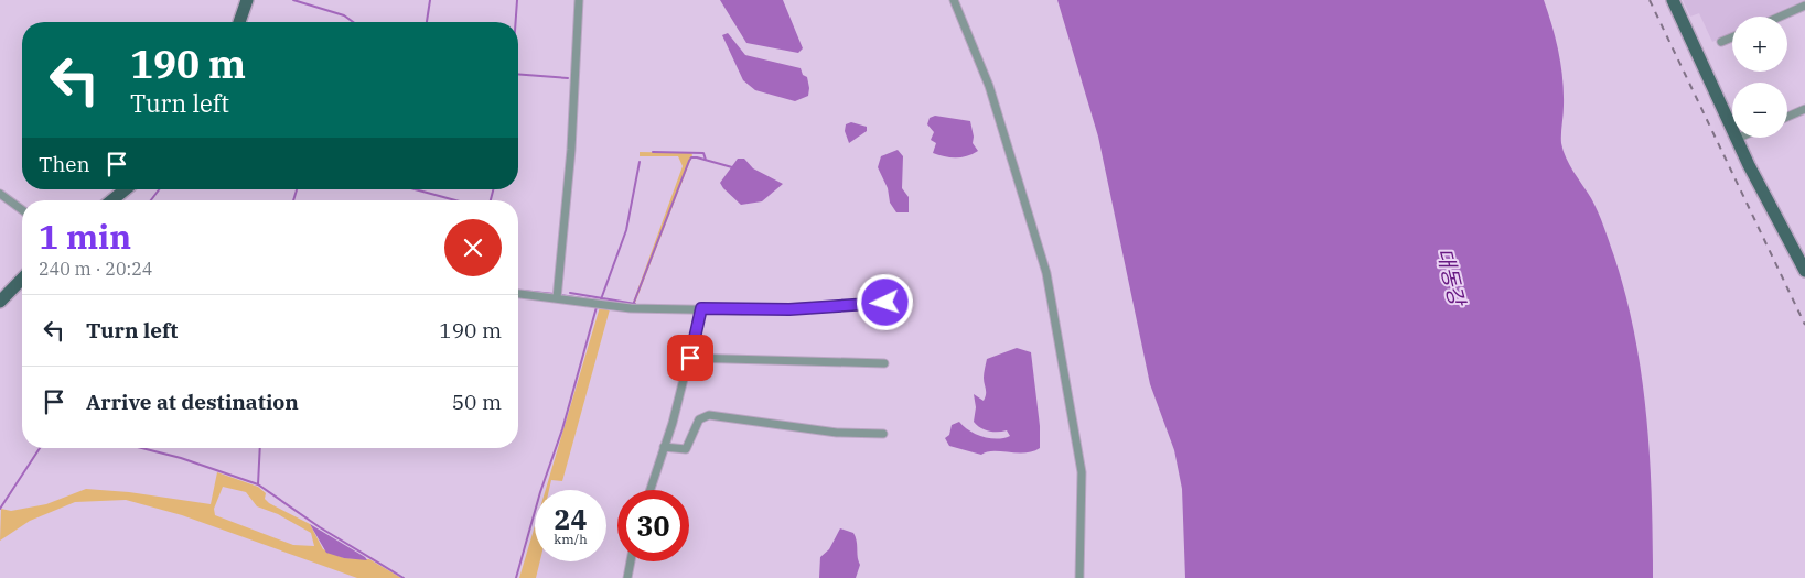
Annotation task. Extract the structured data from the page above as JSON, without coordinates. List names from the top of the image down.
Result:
{
  "water": ["대동강"],
  "page": {
    "map_buttons": ["+", "−"],
    "turn": ["190 m", "Turn left"],
    "then": "Then",
    "heading": ["1 min", "240 m · 20:24"],
    "list": [
      {
        "name": "Turn left",
        "value": "190 m"
      },
      {
        "name": "Arrive at destination",
        "value": "50 m"
      }
    ],
    "speed": "24 km/h",
    "limit": "30"
  }
}
